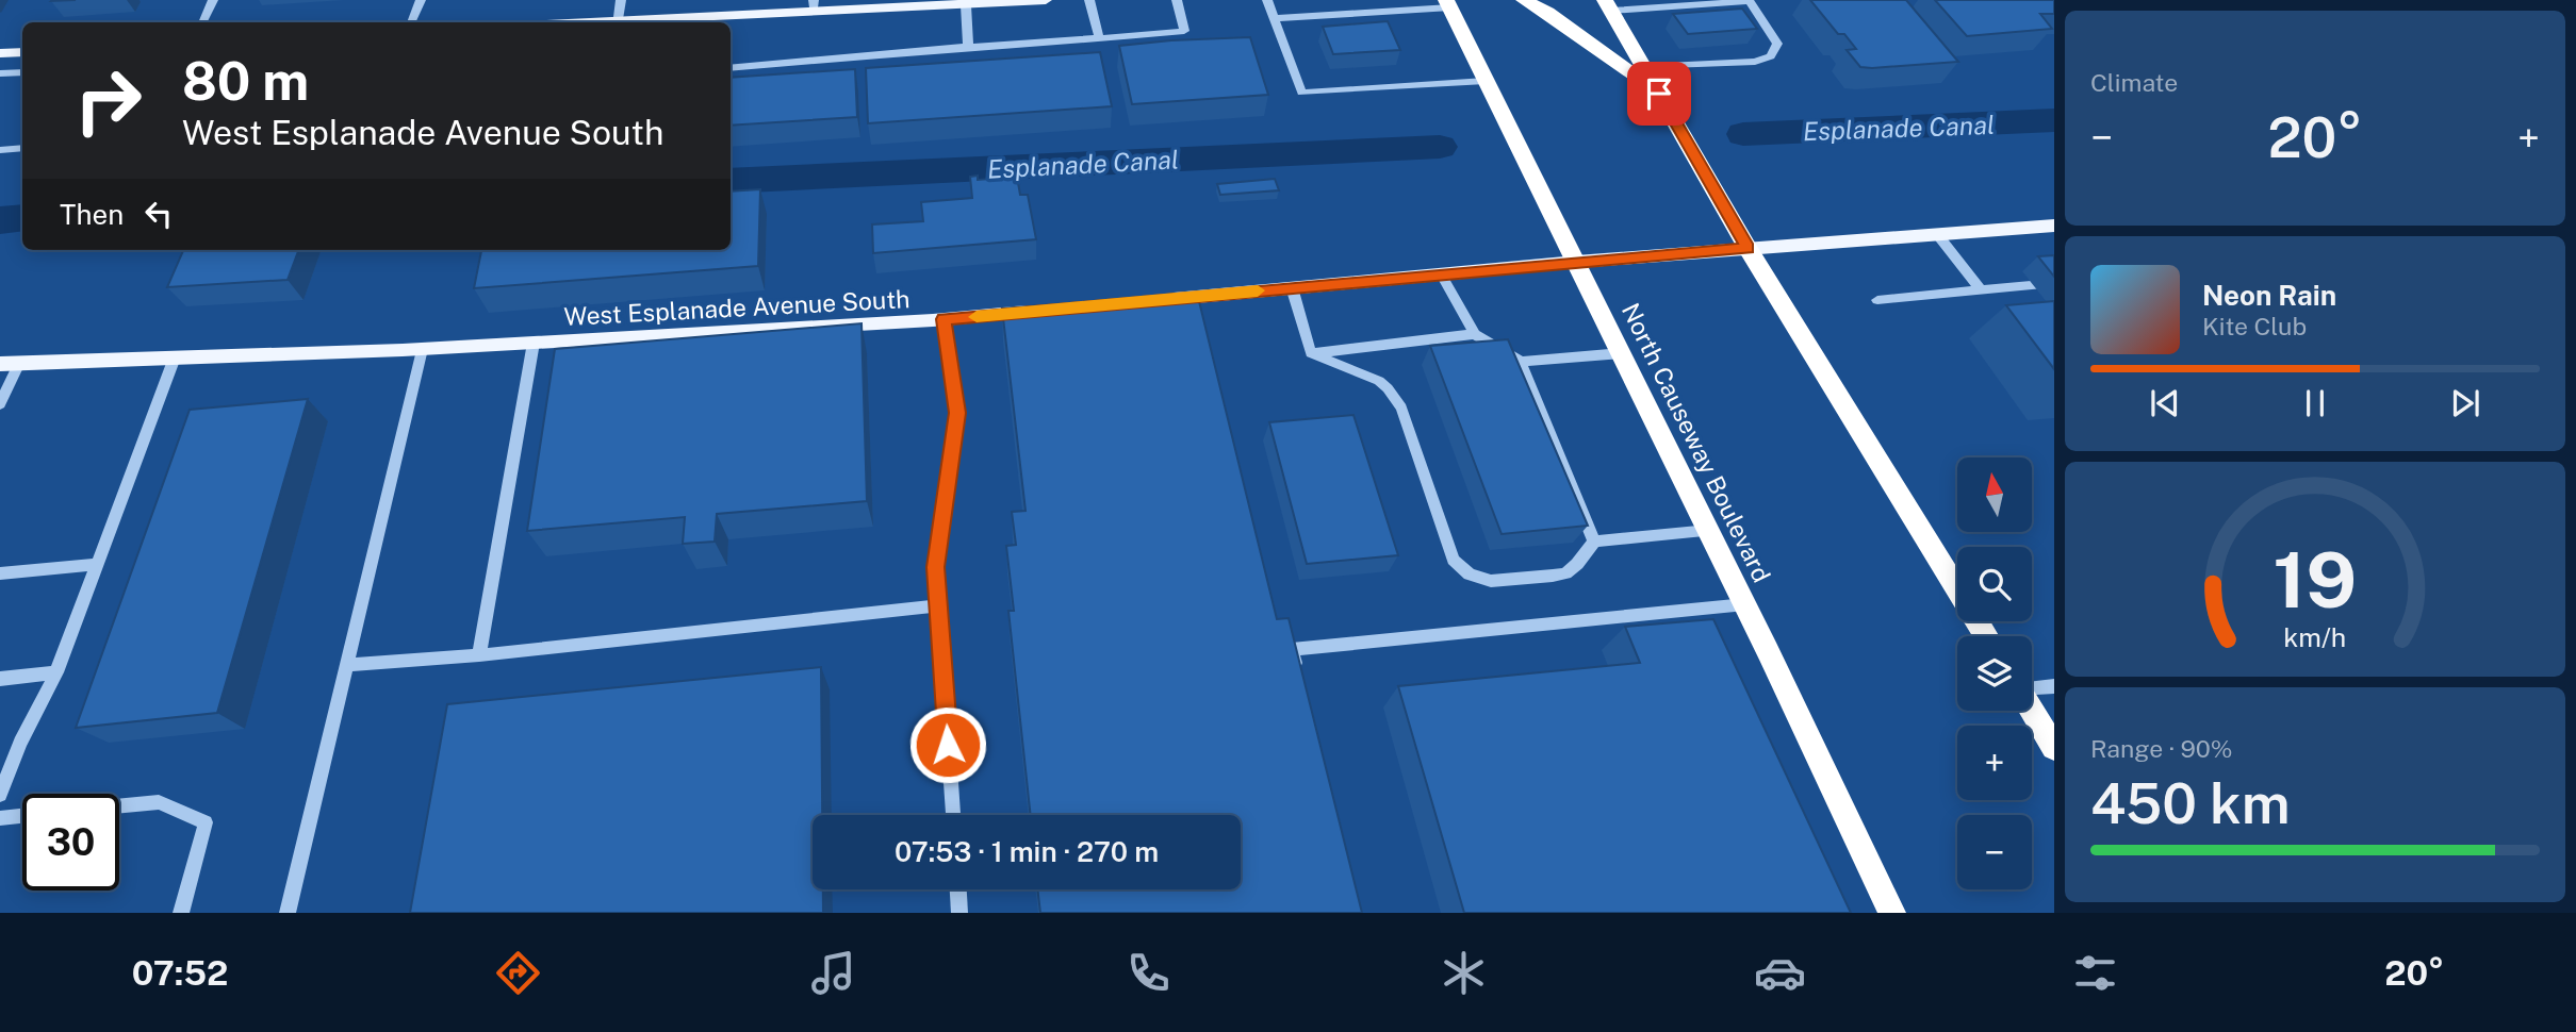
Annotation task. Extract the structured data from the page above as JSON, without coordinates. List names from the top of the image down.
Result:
{
  "streets": {
    "highway": ["North Causeway Boulevard"],
    "main road": ["West Esplanade Avenue South"]
  },
  "water": ["Esplanade Canal"],
  "north": "top",
  "page": {
    "tile": [
      "Climate",
      ["Range · 90%", "450 km"]
    ],
    "turn": ["80 m", "West Esplanade Avenue South"],
    "heat": ["−", "20°", "+"],
    "then": "Then",
    "song": ["Neon Rain", "Kite Club"],
    "map_buttons": ["+", "−"],
    "limit": "30",
    "trip": "07:53 · 1 min · 270 m",
    "tabs": ["07:52", "20°"],
    "gauge": ["19", "km/h"]
  }
}
